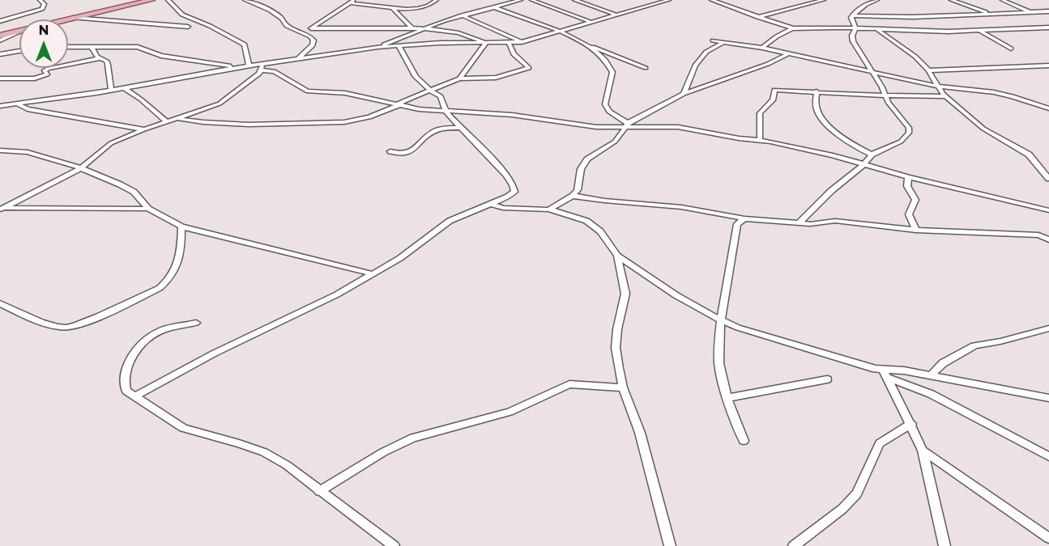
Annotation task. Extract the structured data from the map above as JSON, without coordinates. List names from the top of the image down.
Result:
{
  "north": "top"
}
